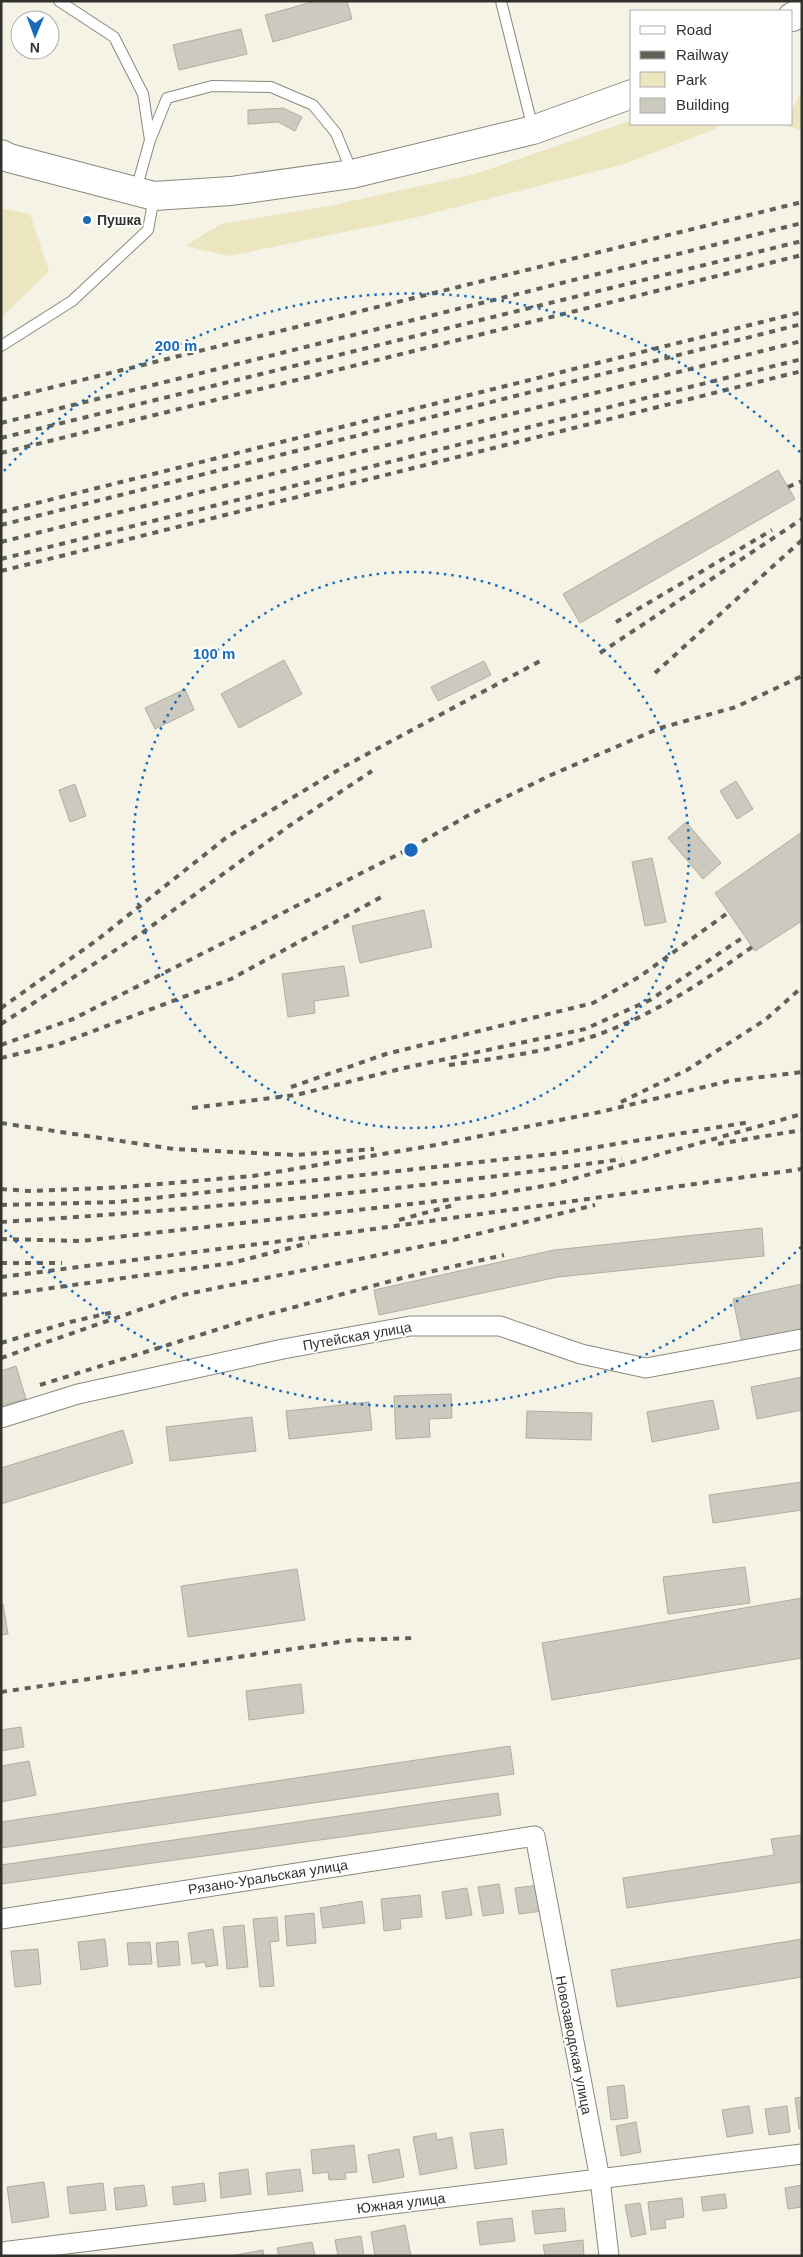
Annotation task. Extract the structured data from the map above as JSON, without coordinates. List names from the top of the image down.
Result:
{
  "streets": {
    "street": [
      "Путейская улица",
      "Рязано-Уральская улица",
      "Новозаводская улица",
      "Южная улица"
    ]
  },
  "crossings": [
    ["Рязано-Уральская улица", "Новозаводская улица"],
    ["Новозаводская улица", "Южная улица"]
  ],
  "places": ["Пушка"],
  "legend": [
    "Road",
    "Railway",
    "Park",
    "Building"
  ],
  "north": "bottom",
  "rings": ["200 m", "100 m"]
}
